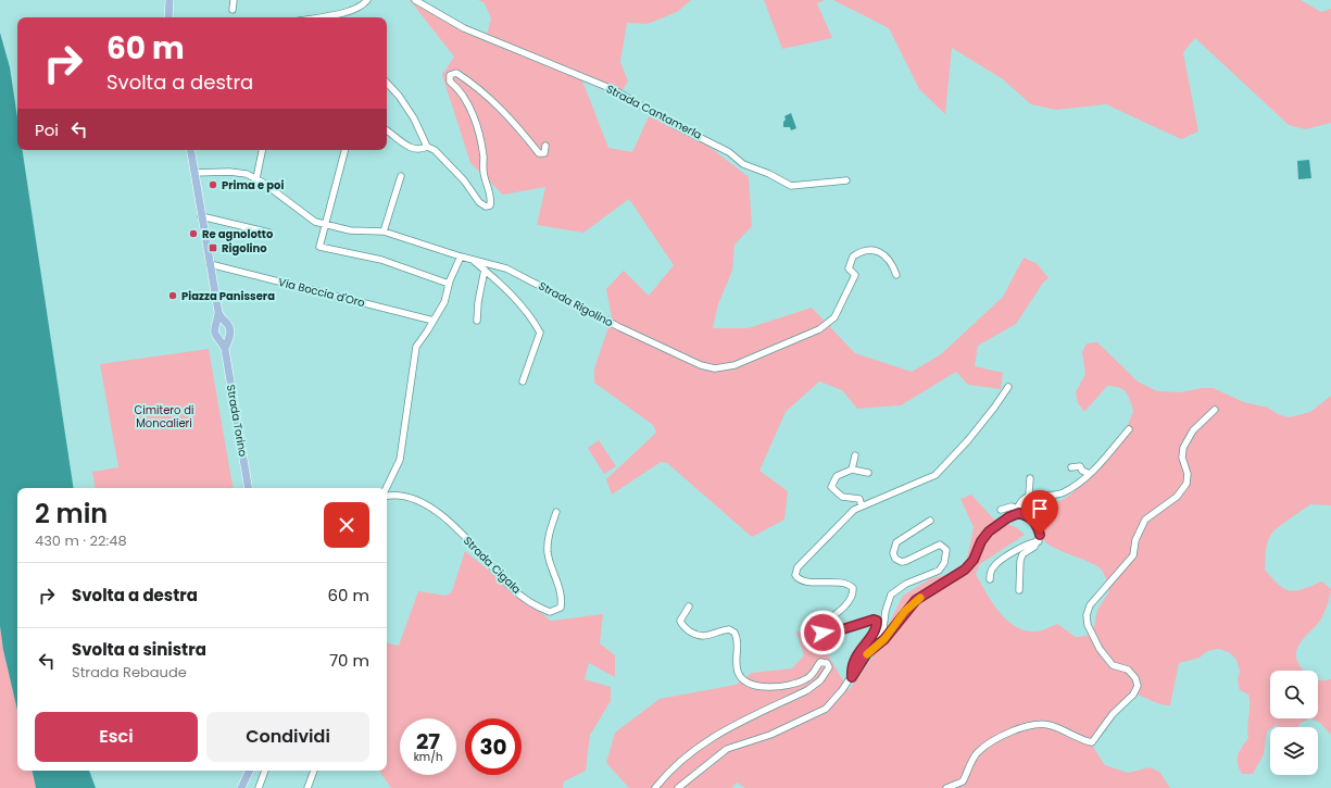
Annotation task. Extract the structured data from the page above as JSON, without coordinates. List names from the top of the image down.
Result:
{
  "streets": {
    "main road": ["Strada Torino"],
    "street": [
      "Strada Cantamerla",
      "Via Boccia d'Oro",
      "Strada Rigolino",
      "Strada Cigala"
    ]
  },
  "crossings": [
    ["Via Boccia d'Oro", "Strada Torino"],
    ["Via Boccia d'Oro", "Strada Cigala"],
    ["Strada Rigolino", "Strada Torino"],
    ["Strada Rigolino", "Strada Cigala"]
  ],
  "parks": ["Cimitero di Moncalieri"],
  "places": {
    "other": ["Prima e poi", "Re agnolotto", "Piazza Panissera"],
    "transit": ["Rigolino"]
  },
  "page": {
    "turn": ["60 m", "Svolta a destra"],
    "then": "Poi",
    "heading": ["2 min", "430 m · 22:48"],
    "list": [
      {
        "name": "Svolta a destra",
        "value": "60 m"
      },
      {
        "name": "Svolta a sinistra",
        "note": "Strada Rebaude",
        "value": "70 m"
      }
    ],
    "buttons": ["Esci", "Condividi"],
    "speed": "27 km/h",
    "limit": "30"
  }
}
